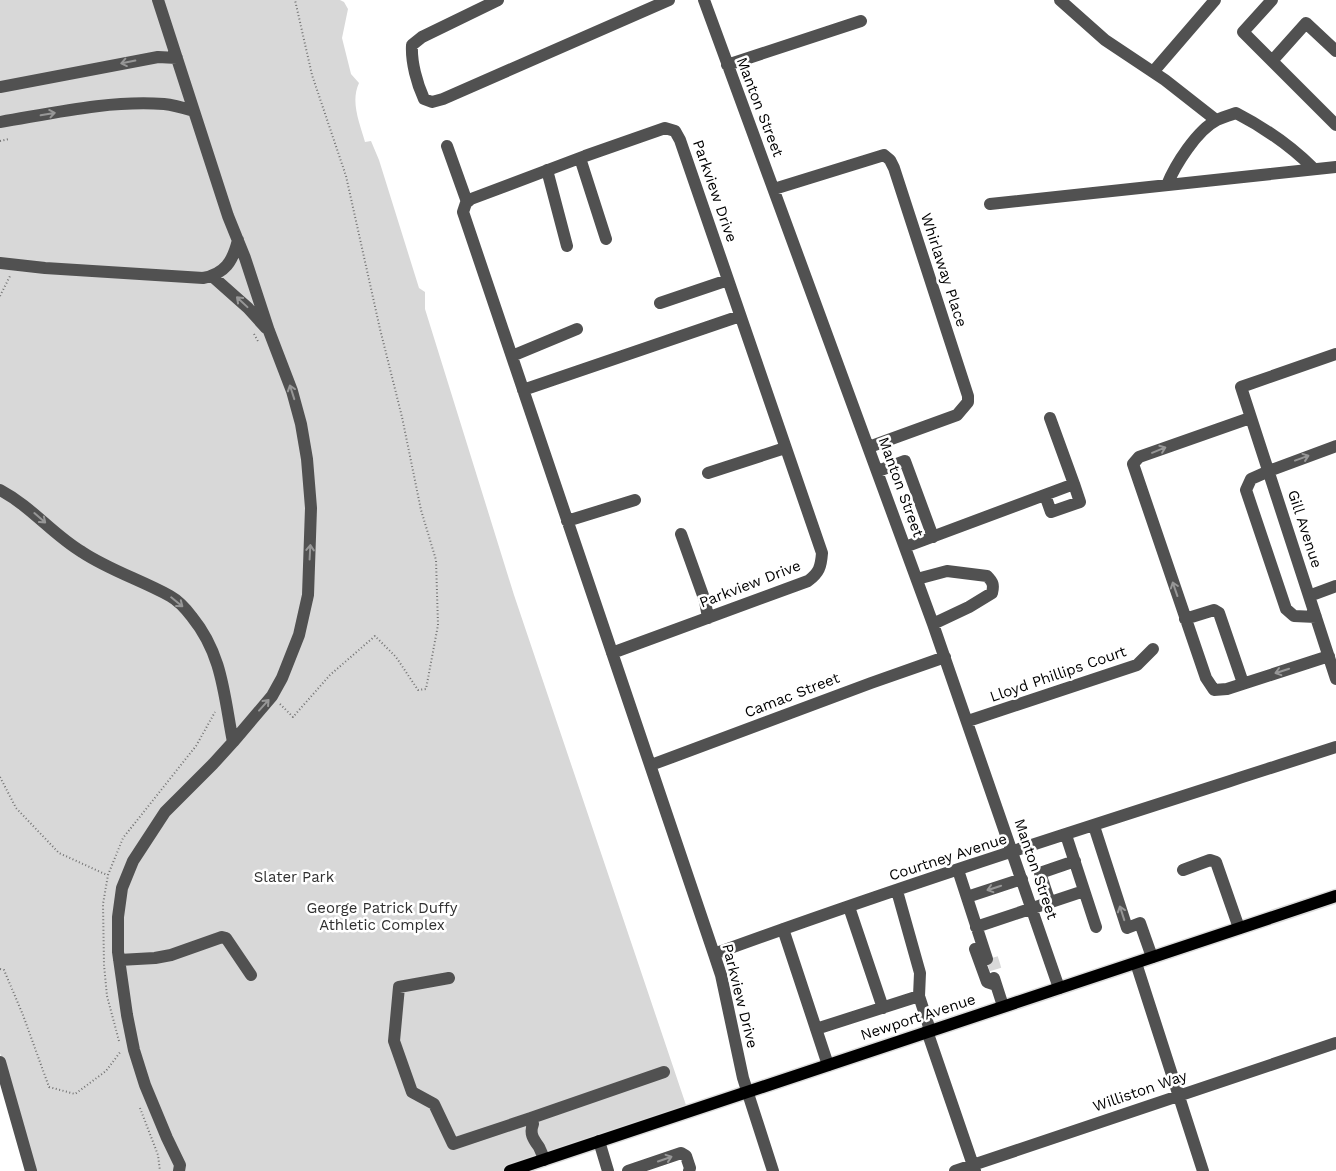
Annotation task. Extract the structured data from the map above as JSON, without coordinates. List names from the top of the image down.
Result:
{
  "streets": {
    "main road": ["Newport Avenue"],
    "street": [
      "Manton Street",
      "Parkview Drive",
      "Whirlaway Place",
      "Gill Avenue",
      "Lloyd Phillips Court",
      "Camac Street",
      "Courtney Avenue",
      "Williston Way"
    ]
  },
  "crossings": [
    ["Manton Street", "Whirlaway Place"],
    ["Manton Street", "Lloyd Phillips Court"],
    ["Manton Street", "Camac Street"],
    ["Manton Street", "Courtney Avenue"],
    ["Manton Street", "Newport Avenue"],
    ["Parkview Drive", "Camac Street"],
    ["Parkview Drive", "Courtney Avenue"],
    ["Parkview Drive", "Newport Avenue"]
  ],
  "parks": ["Slater Park", "George Patrick Duffy Athletic Complex"]
}
